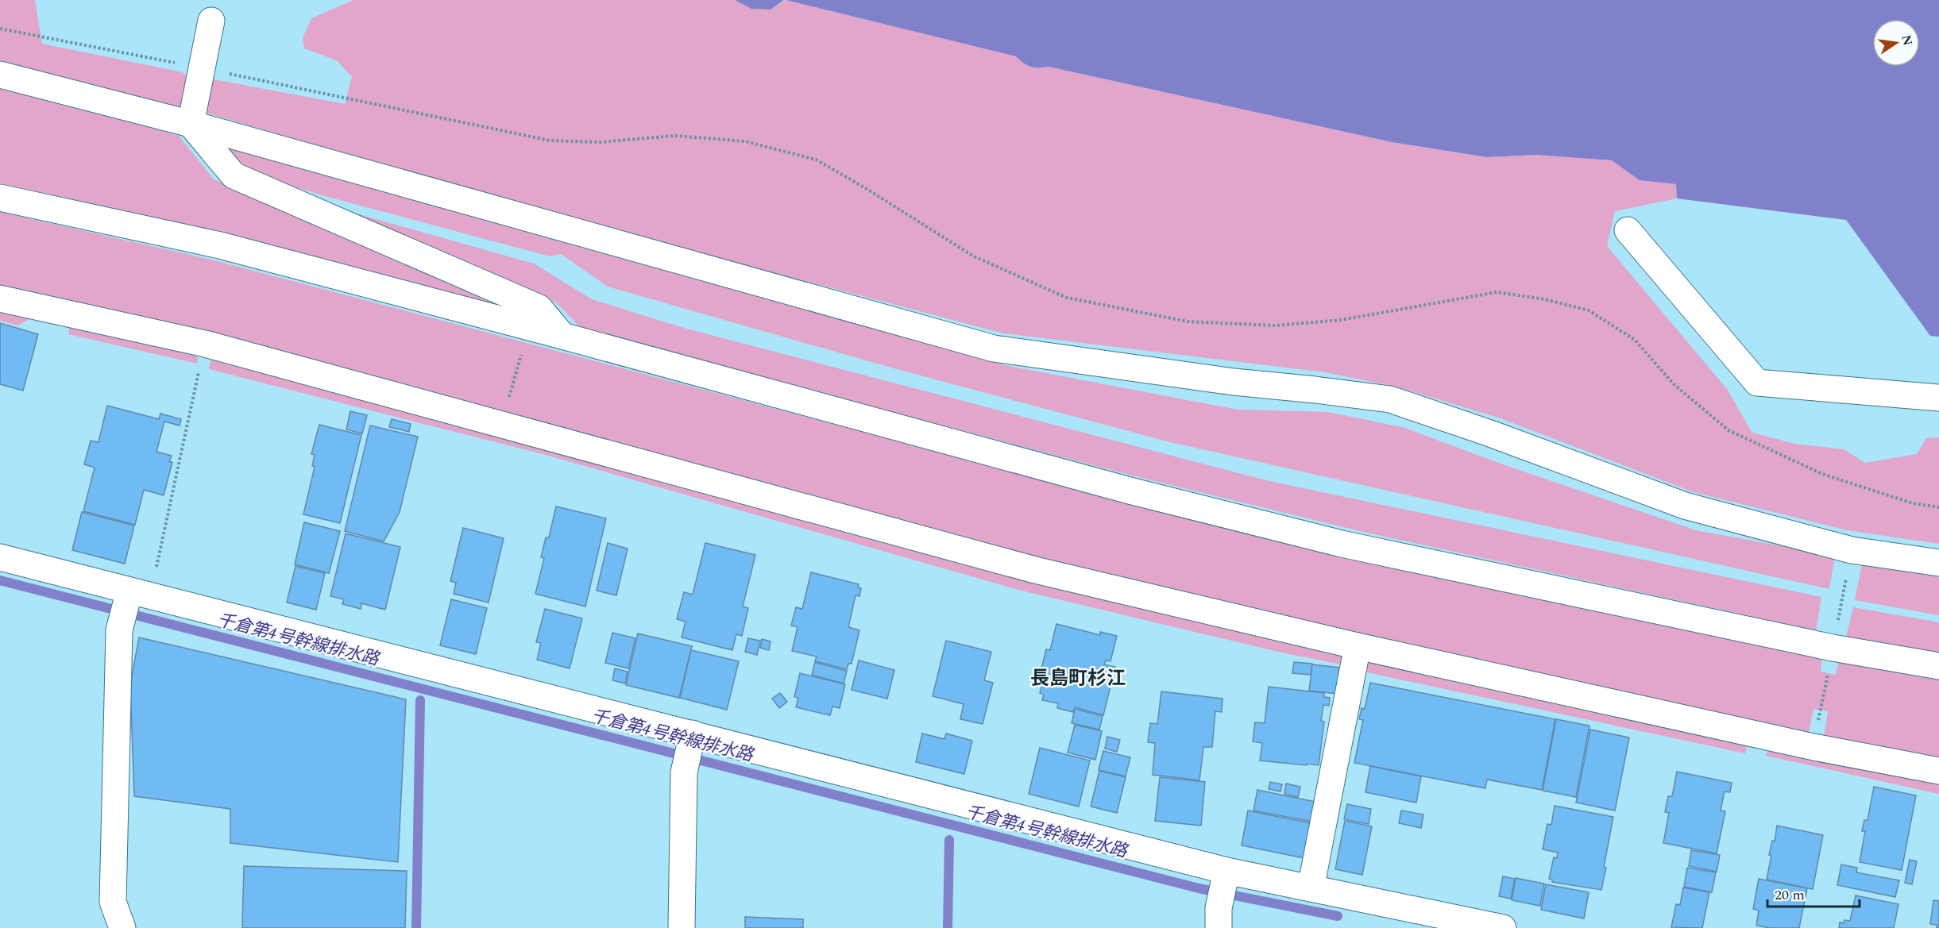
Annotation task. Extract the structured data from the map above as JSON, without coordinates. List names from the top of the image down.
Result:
{
  "districts": ["長島町杉江"],
  "water": ["千倉第4号幹線排水路"],
  "scale_bar": "20 m",
  "north": "right"
}
